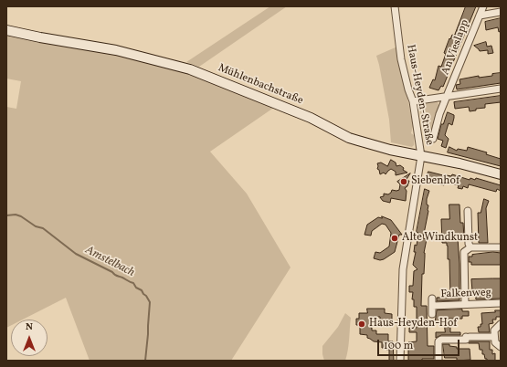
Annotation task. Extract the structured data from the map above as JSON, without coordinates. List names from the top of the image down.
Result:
{
  "streets": {
    "street": [
      "An Vieslapp",
      "Mühlenbachstraße",
      "Haus-Heyden-Straße",
      "Falkenweg"
    ]
  },
  "crossings": [
    ["Mühlenbachstraße", "Haus-Heyden-Straße"]
  ],
  "water": ["Amstelbach"],
  "places": ["Siebenhof", "Alte Windkunst", "Haus-Heyden-Hof"],
  "scale_bar": "100 m",
  "north": "top"
}
